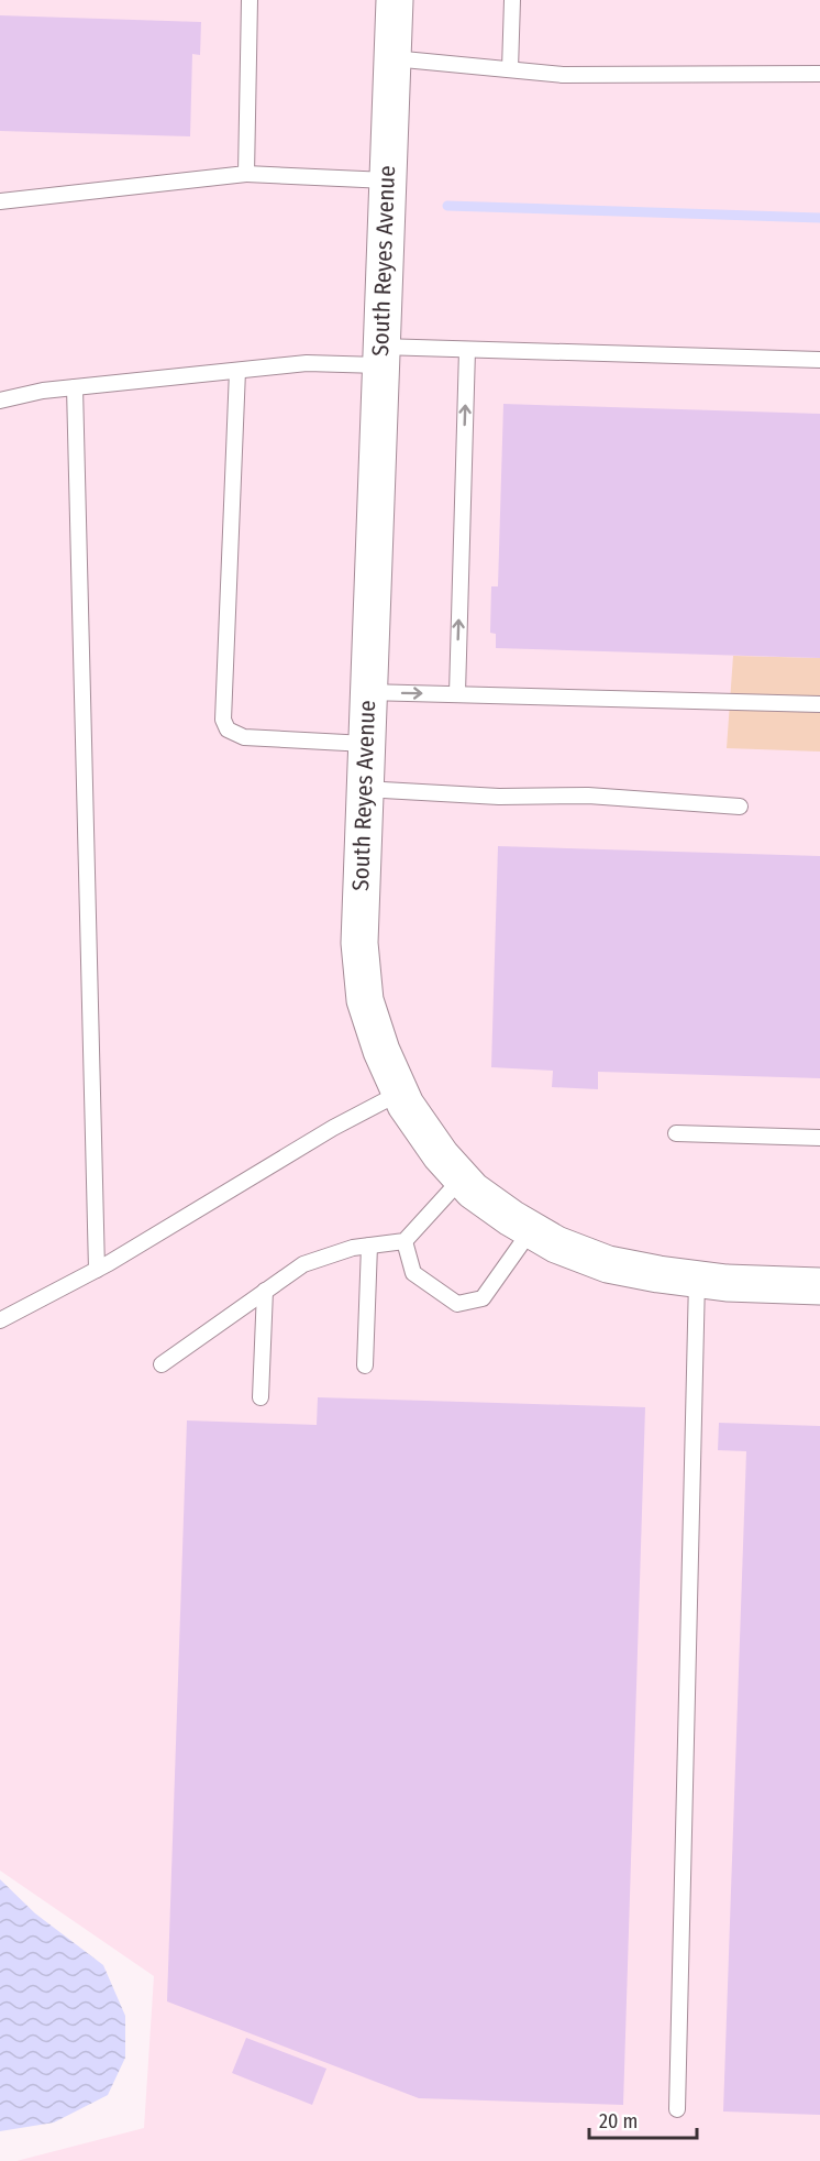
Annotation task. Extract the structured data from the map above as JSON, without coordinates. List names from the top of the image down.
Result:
{
  "streets": {
    "street": ["South Reyes Avenue"]
  },
  "scale_bar": "20 m"
}
